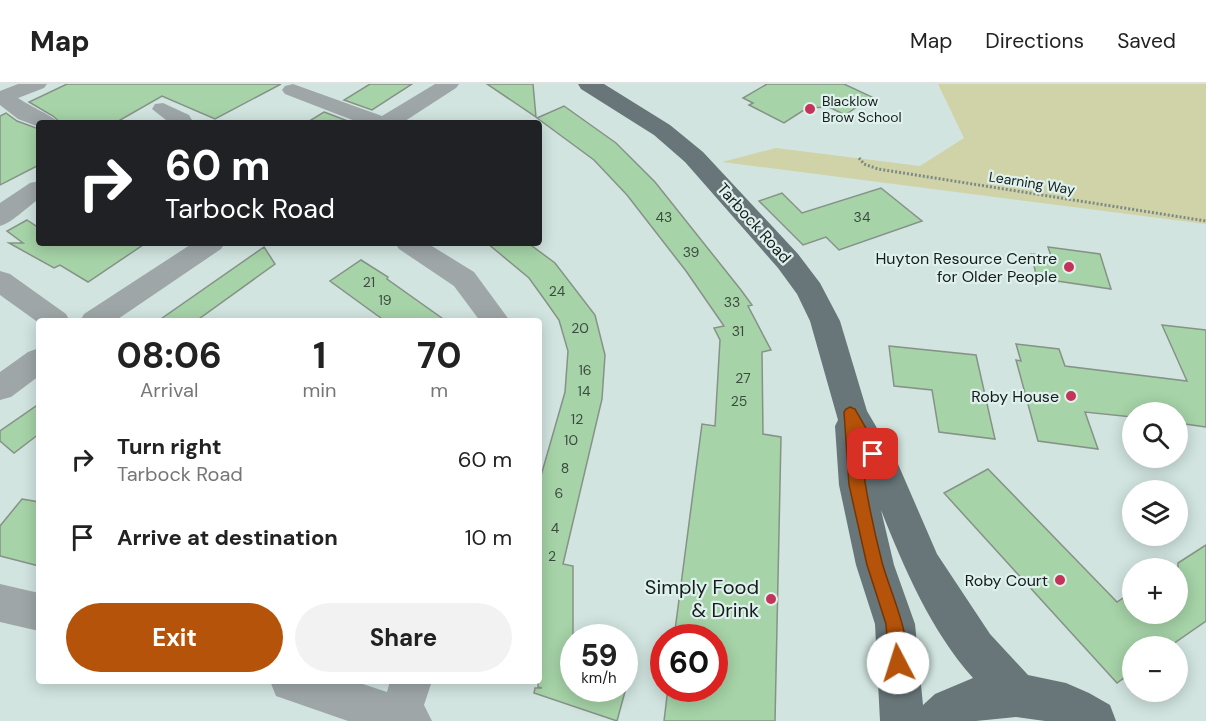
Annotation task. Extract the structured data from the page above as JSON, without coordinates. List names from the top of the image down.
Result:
{
  "streets": {
    "main road": ["Tarbock Road"],
    "path": ["Learning Way"]
  },
  "places": [
    "Blacklow Brow School",
    "Huyton Resource Centre for Older People",
    "Roby House",
    "Roby Court",
    "Simply Food & Drink"
  ],
  "house_numbers": [
    "43",
    "34",
    "39",
    "21",
    "24",
    "19",
    "33",
    "20",
    "31",
    "16",
    "27",
    "14",
    "25",
    "12",
    "10",
    "8",
    "6",
    "4",
    "2"
  ],
  "page": {
    "header": "Map",
    "nav": ["Map", "Directions", "Saved"],
    "turn": ["60 m", "Tarbock Road"],
    "eta": [
      "08:06",
      "Arrival",
      "1",
      "min",
      "70",
      "m"
    ],
    "map_buttons": ["+", "−"],
    "list": [
      {
        "name": "Turn right",
        "note": "Tarbock Road",
        "value": "60 m"
      },
      {
        "name": "Arrive at destination",
        "value": "10 m"
      }
    ],
    "buttons": ["Exit", "Share"],
    "speed": "59 km/h",
    "limit": "60"
  }
}
